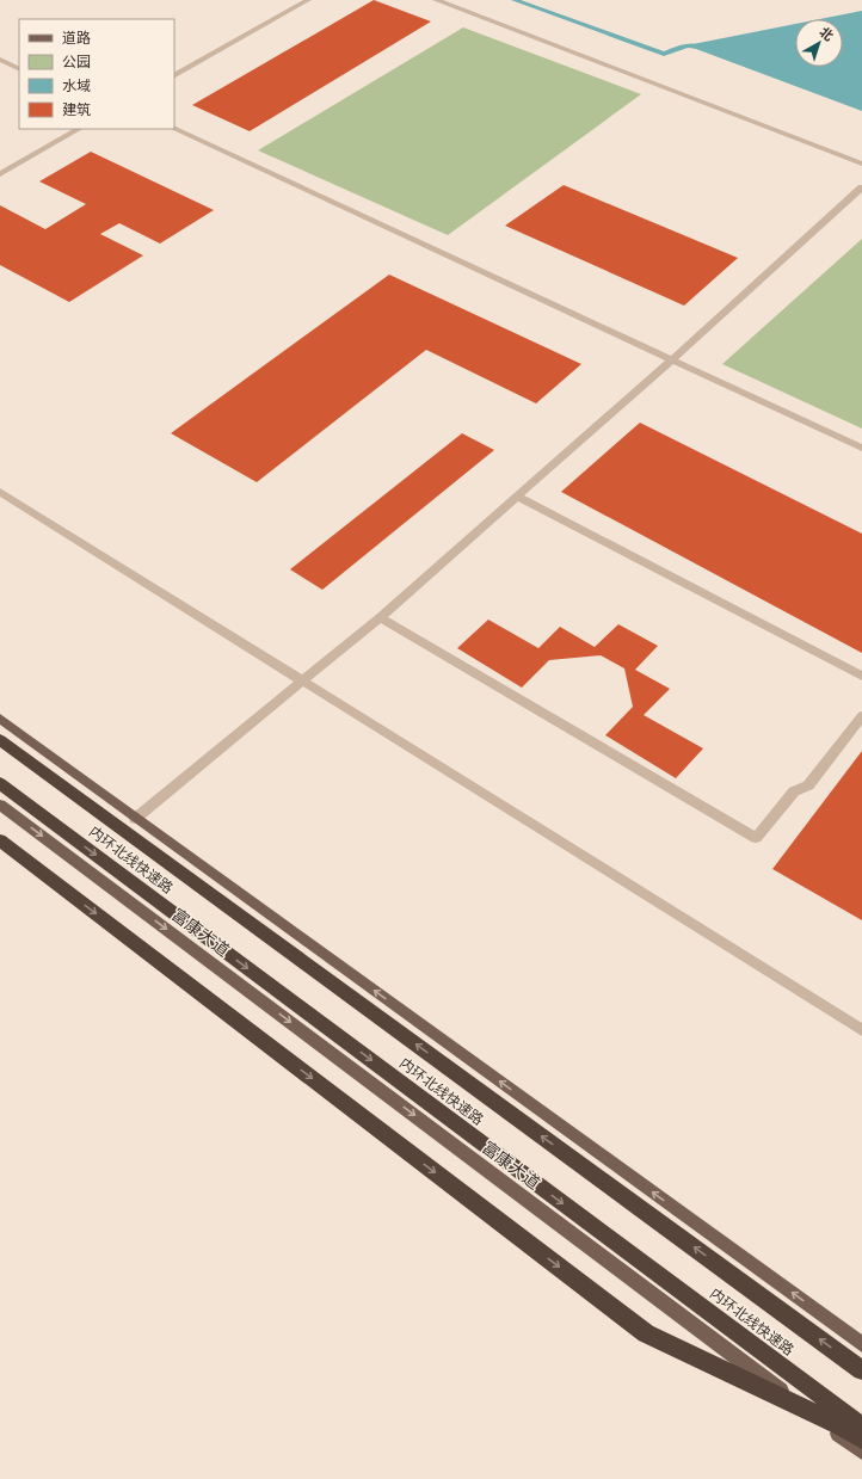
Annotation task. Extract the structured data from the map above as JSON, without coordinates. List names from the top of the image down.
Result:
{
  "streets": {
    "highway": ["内环北线快速路"],
    "main road": ["富康大道"]
  },
  "legend": [
    "道路",
    "公园",
    "水域",
    "建筑"
  ],
  "north": "top right"
}
